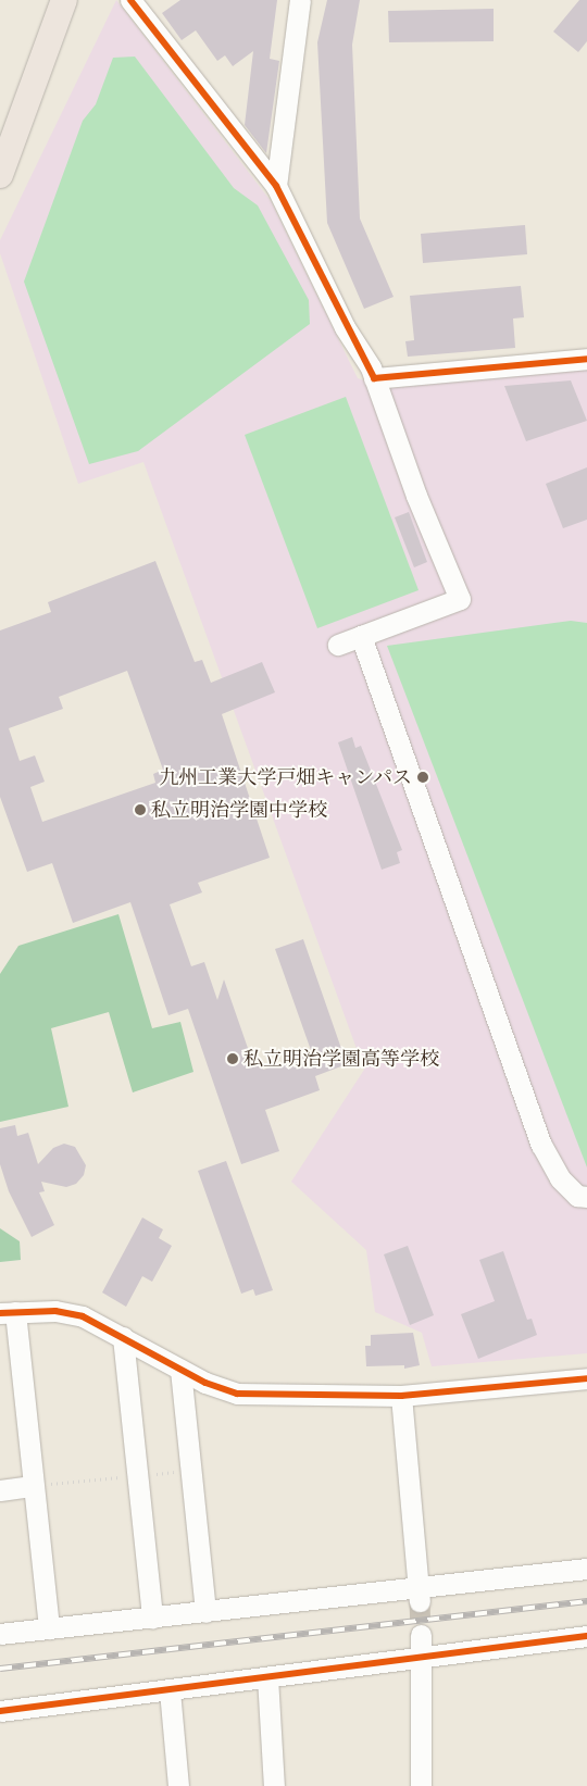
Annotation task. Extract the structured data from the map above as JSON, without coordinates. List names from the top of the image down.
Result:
{
  "places": ["九州工業大学戸畑キャンパス", "私立明治学園中学校", "私立明治学園高等学校"]
}
